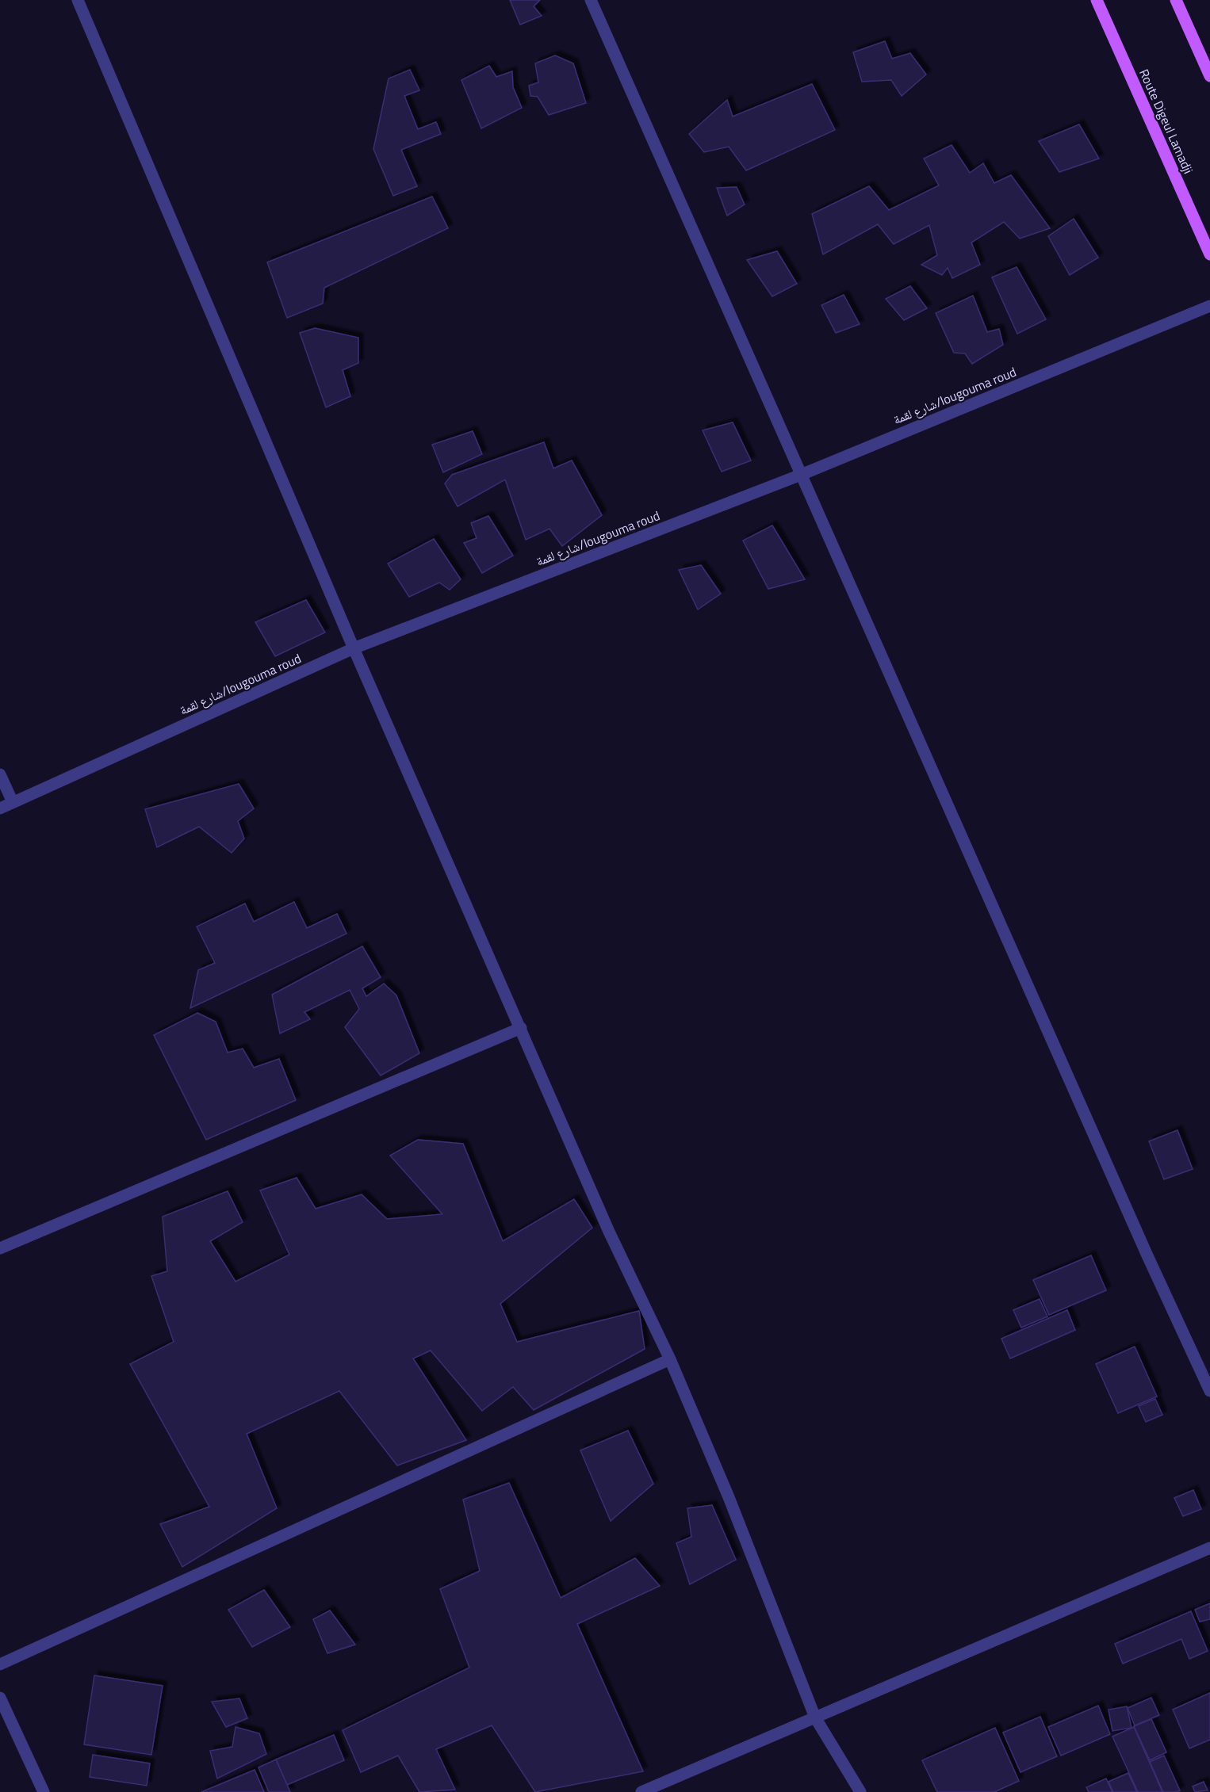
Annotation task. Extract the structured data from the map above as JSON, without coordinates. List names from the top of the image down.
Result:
{
  "streets": {
    "main road": ["Route Digeul Lamadji"],
    "street": ["شارع لقمة/lougouma roud"]
  }
}
